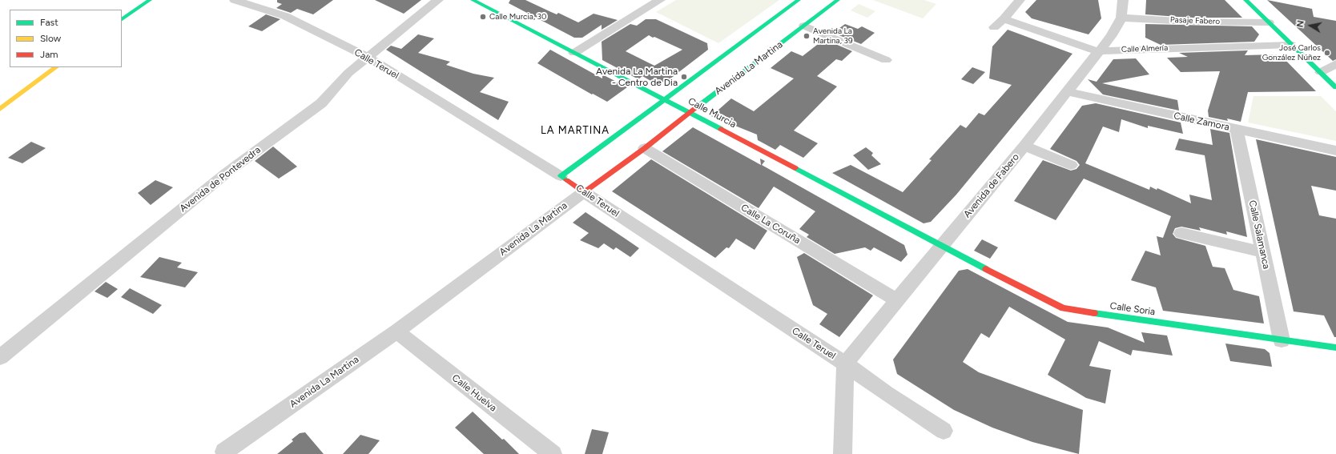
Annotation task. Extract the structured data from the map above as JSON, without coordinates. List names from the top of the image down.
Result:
{
  "streets": {
    "street": [
      "Pasaje Fabero",
      "Calle Almería",
      "Calle Teruel",
      "Avenida La Martina",
      "Calle Murcia",
      "Calle Zamora",
      "Avenida de Pontevedra",
      "Avenida de Fabero",
      "Calle La Coruña",
      "Calle Salamanca",
      "Calle Soria",
      "Calle Huelva"
    ]
  },
  "crossings": [
    ["Pasaje Fabero", "Avenida de Fabero"],
    ["Calle Almería", "Avenida de Fabero"],
    ["Calle Teruel", "Avenida La Martina"],
    ["Calle Teruel", "Avenida de Pontevedra"],
    ["Calle Teruel", "Avenida de Fabero"],
    ["Avenida La Martina", "Calle Murcia"],
    ["Avenida La Martina", "Calle La Coruña"],
    ["Avenida La Martina", "Calle Huelva"],
    ["Calle Murcia", "Avenida de Fabero"],
    ["Calle Murcia", "Calle Soria"],
    ["Calle Zamora", "Avenida de Fabero"],
    ["Calle Zamora", "Calle Salamanca"],
    ["Avenida de Fabero", "Calle La Coruña"],
    ["Avenida de Fabero", "Calle Soria"],
    ["Calle Salamanca", "Calle Soria"]
  ],
  "districts": ["LA MARTINA"],
  "places": [
    "Calle Murcia, 30",
    "Avenida La Martina, 39",
    "José Carlos González Núñez",
    "Avenida La Martina - Centro de Dia"
  ],
  "legend": ["Fast", "Slow", "Jam"],
  "north": "left"
}
